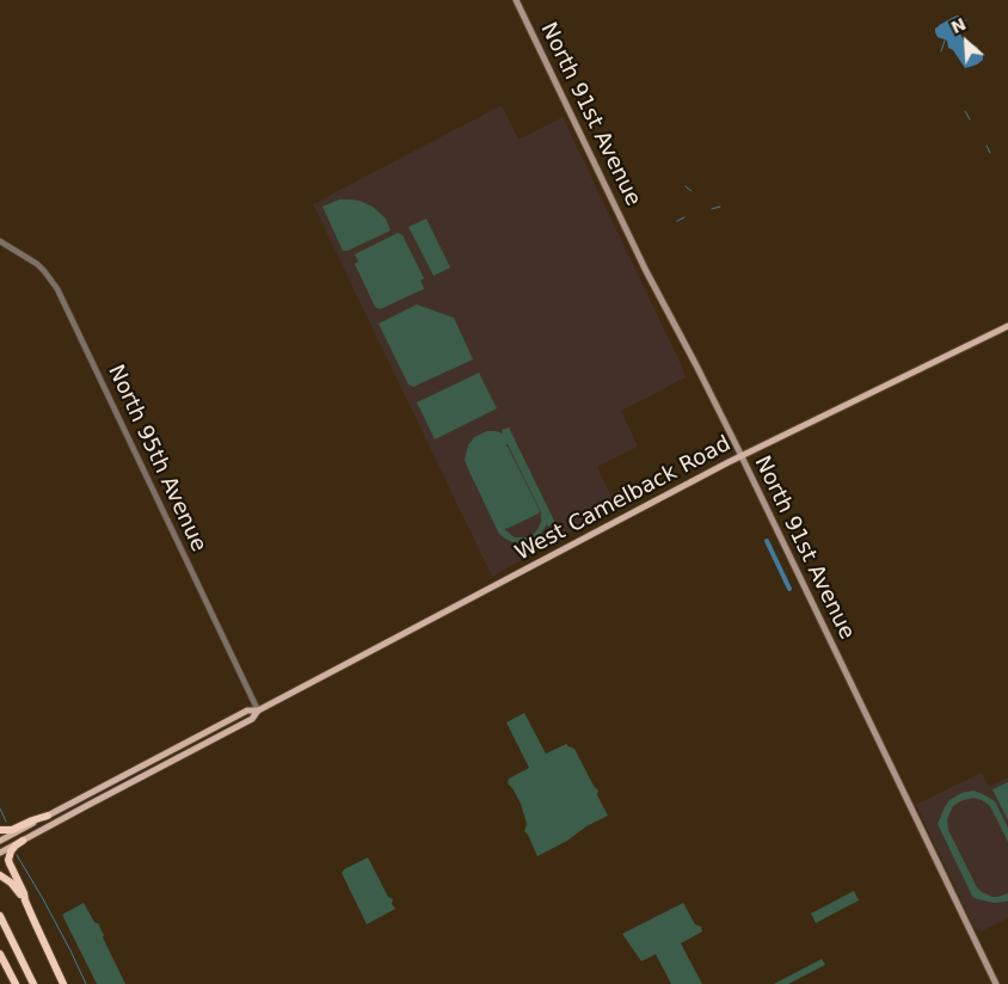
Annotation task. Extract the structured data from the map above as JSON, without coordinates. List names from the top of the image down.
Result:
{
  "streets": {
    "main road": ["North 91st Avenue", "West Camelback Road"],
    "street": ["North 95th Avenue"]
  },
  "crossings": [
    ["North 91st Avenue", "West Camelback Road"],
    ["North 95th Avenue", "West Camelback Road"]
  ],
  "north": "top left"
}
